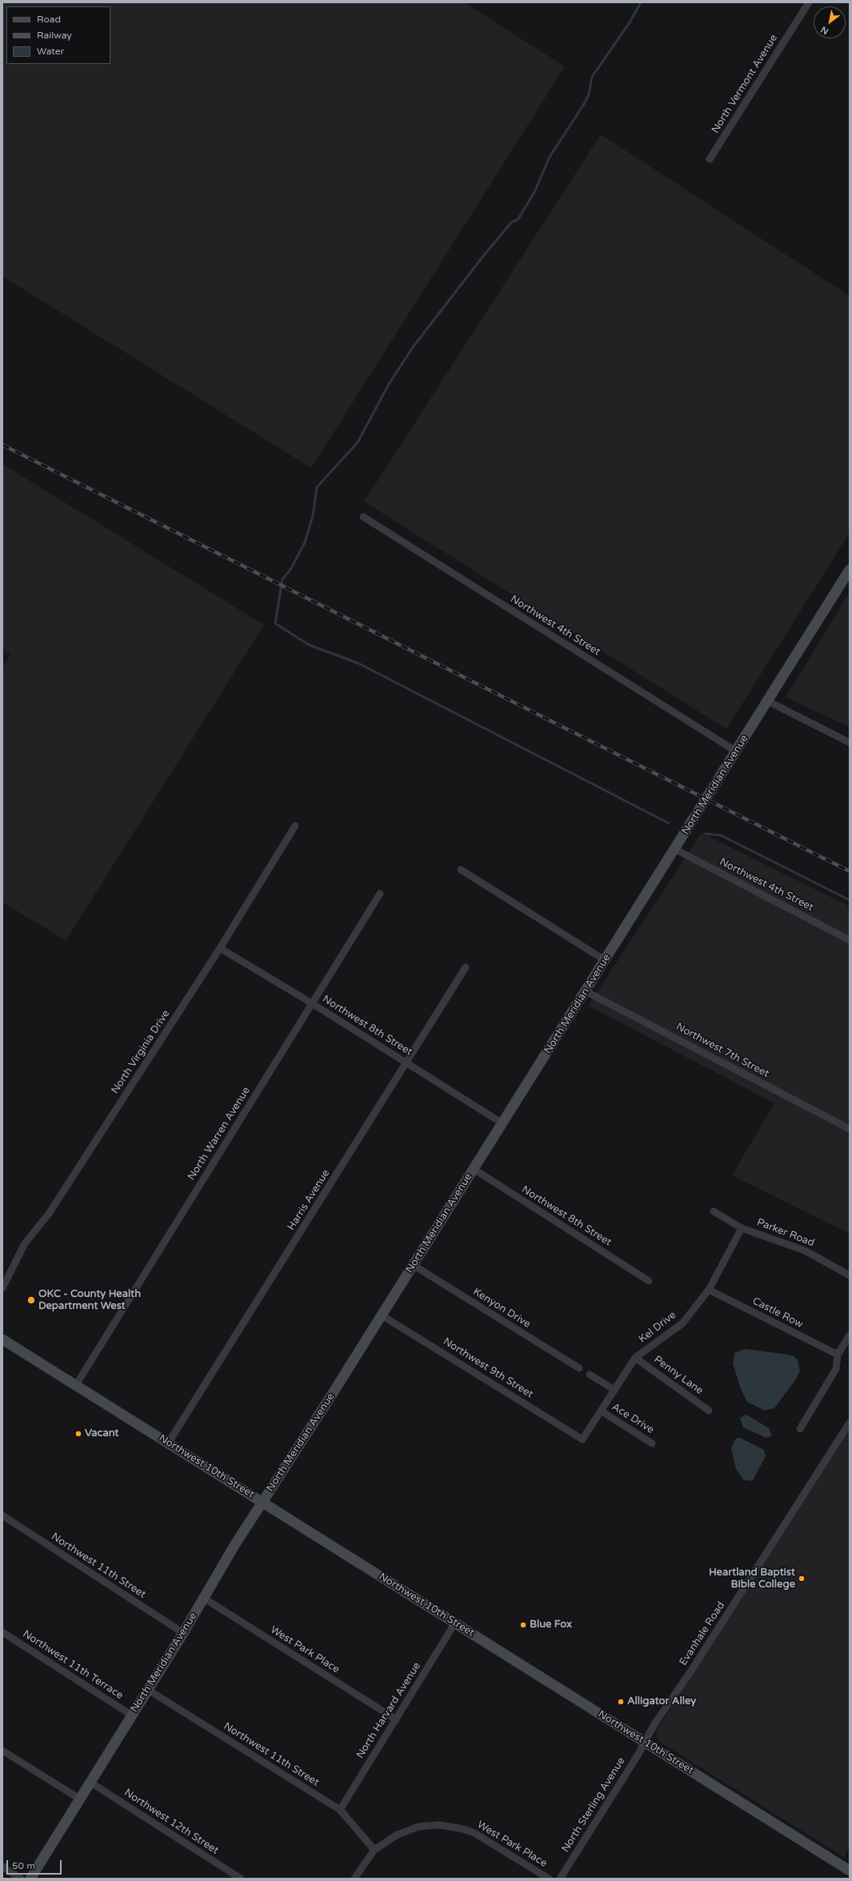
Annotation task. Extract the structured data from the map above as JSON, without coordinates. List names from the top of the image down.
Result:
{
  "streets": {
    "main road": ["North Meridian Avenue", "Northwest 10th Street"],
    "street": [
      "North Vermont Avenue",
      "Northwest 4th Street",
      "Northwest 8th Street",
      "Northwest 7th Street",
      "North Virginia Drive",
      "North Warren Avenue",
      "Harris Avenue",
      "Parker Road",
      "Kenyon Drive",
      "Castle Row",
      "Kel Drive",
      "Northwest 9th Street",
      "Penny Lane",
      "Ace Drive",
      "Northwest 11th Street",
      "Evanhale Road",
      "West Park Place",
      "Northwest 11th Terrace",
      "North Harvard Avenue",
      "North Sterling Avenue",
      "Northwest 12th Street"
    ]
  },
  "crossings": [
    ["Northwest 4th Street", "North Meridian Avenue"],
    ["North Meridian Avenue", "Northwest 8th Street"],
    ["North Meridian Avenue", "Northwest 7th Street"],
    ["North Meridian Avenue", "Kenyon Drive"],
    ["North Meridian Avenue", "Northwest 9th Street"],
    ["North Meridian Avenue", "Northwest 10th Street"],
    ["North Meridian Avenue", "Northwest 11th Street"],
    ["North Meridian Avenue", "West Park Place"],
    ["North Meridian Avenue", "Northwest 11th Terrace"],
    ["North Meridian Avenue", "Northwest 12th Street"],
    ["Northwest 8th Street", "North Virginia Drive"],
    ["Northwest 8th Street", "North Warren Avenue"],
    ["Northwest 8th Street", "Harris Avenue"],
    ["North Warren Avenue", "Northwest 10th Street"],
    ["Harris Avenue", "Northwest 10th Street"],
    ["Parker Road", "Kel Drive"],
    ["Castle Row", "Kel Drive"],
    ["Kel Drive", "Northwest 9th Street"],
    ["Kel Drive", "Penny Lane"],
    ["Kel Drive", "Ace Drive"],
    ["Northwest 10th Street", "Evanhale Road"],
    ["Northwest 10th Street", "North Harvard Avenue"],
    ["Northwest 10th Street", "North Sterling Avenue"],
    ["Northwest 11th Street", "West Park Place"],
    ["Northwest 11th Street", "North Harvard Avenue"],
    ["Evanhale Road", "North Sterling Avenue"],
    ["West Park Place", "North Harvard Avenue"]
  ],
  "places": [
    "OKC - County Health Department West",
    "Vacant",
    "Heartland Baptist Bible College",
    "Blue Fox",
    "Alligator Alley"
  ],
  "legend": ["Road", "Railway", "Water"],
  "scale_bar": "50 m",
  "north": "bottom left"
}
